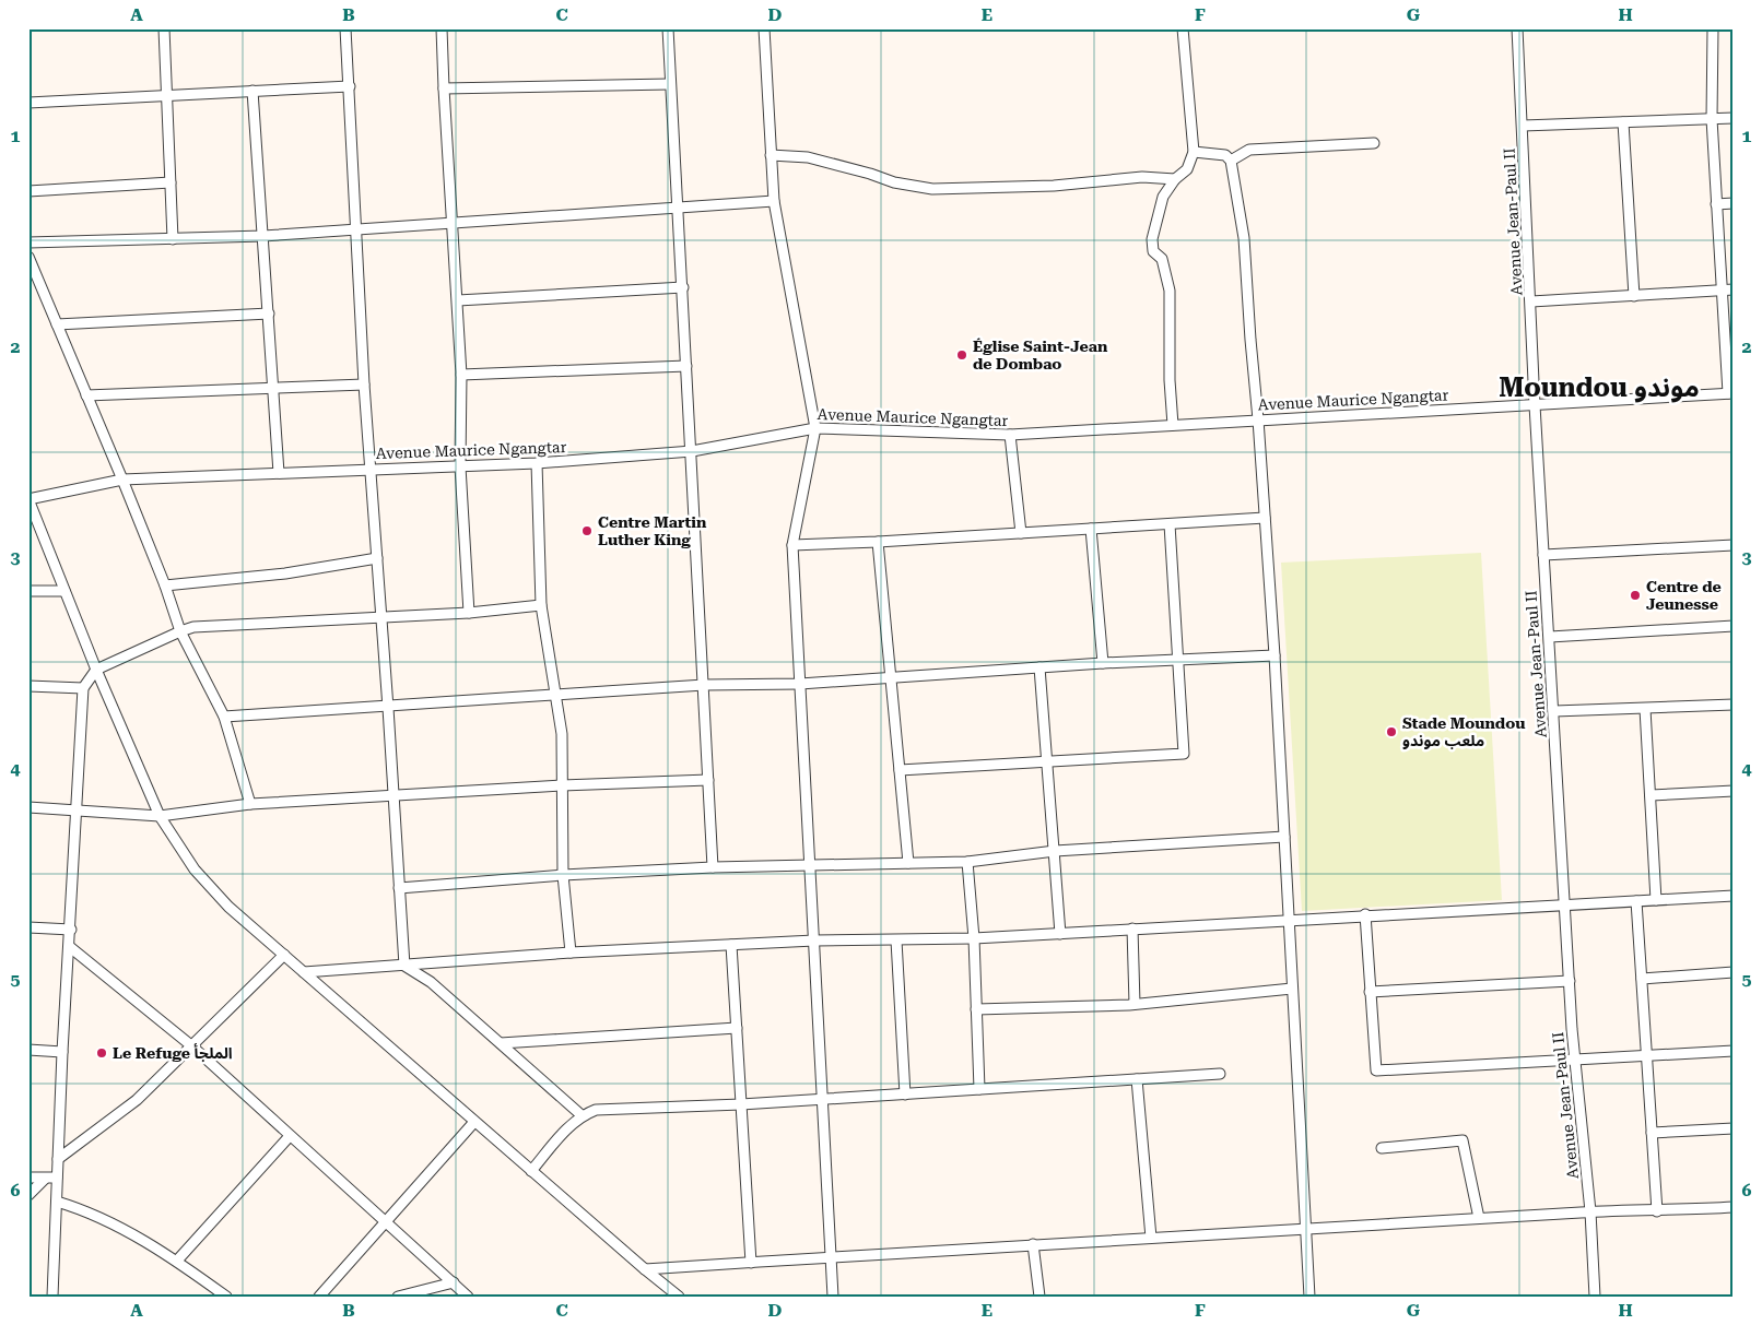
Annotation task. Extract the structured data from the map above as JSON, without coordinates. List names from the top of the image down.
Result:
{
  "streets": {
    "street": ["Avenue Jean-Paul II", "Avenue Maurice Ngangtar"]
  },
  "crossings": [
    ["Avenue Jean-Paul II", "Avenue Maurice Ngangtar"]
  ],
  "districts": ["Moundou موندو"],
  "places": [
    "Église Saint-Jean de Dombao",
    "Centre Martin Luther King",
    "Centre de Jeunesse",
    "Stade Moundou ملعب موندو",
    "Le Refuge الملجأ"
  ],
  "grid": {
    "columns": [
      "A",
      "B",
      "C",
      "D",
      "E",
      "F",
      "G",
      "H"
    ],
    "rows": [
      "1",
      "2",
      "3",
      "4",
      "5",
      "6"
    ]
  }
}
